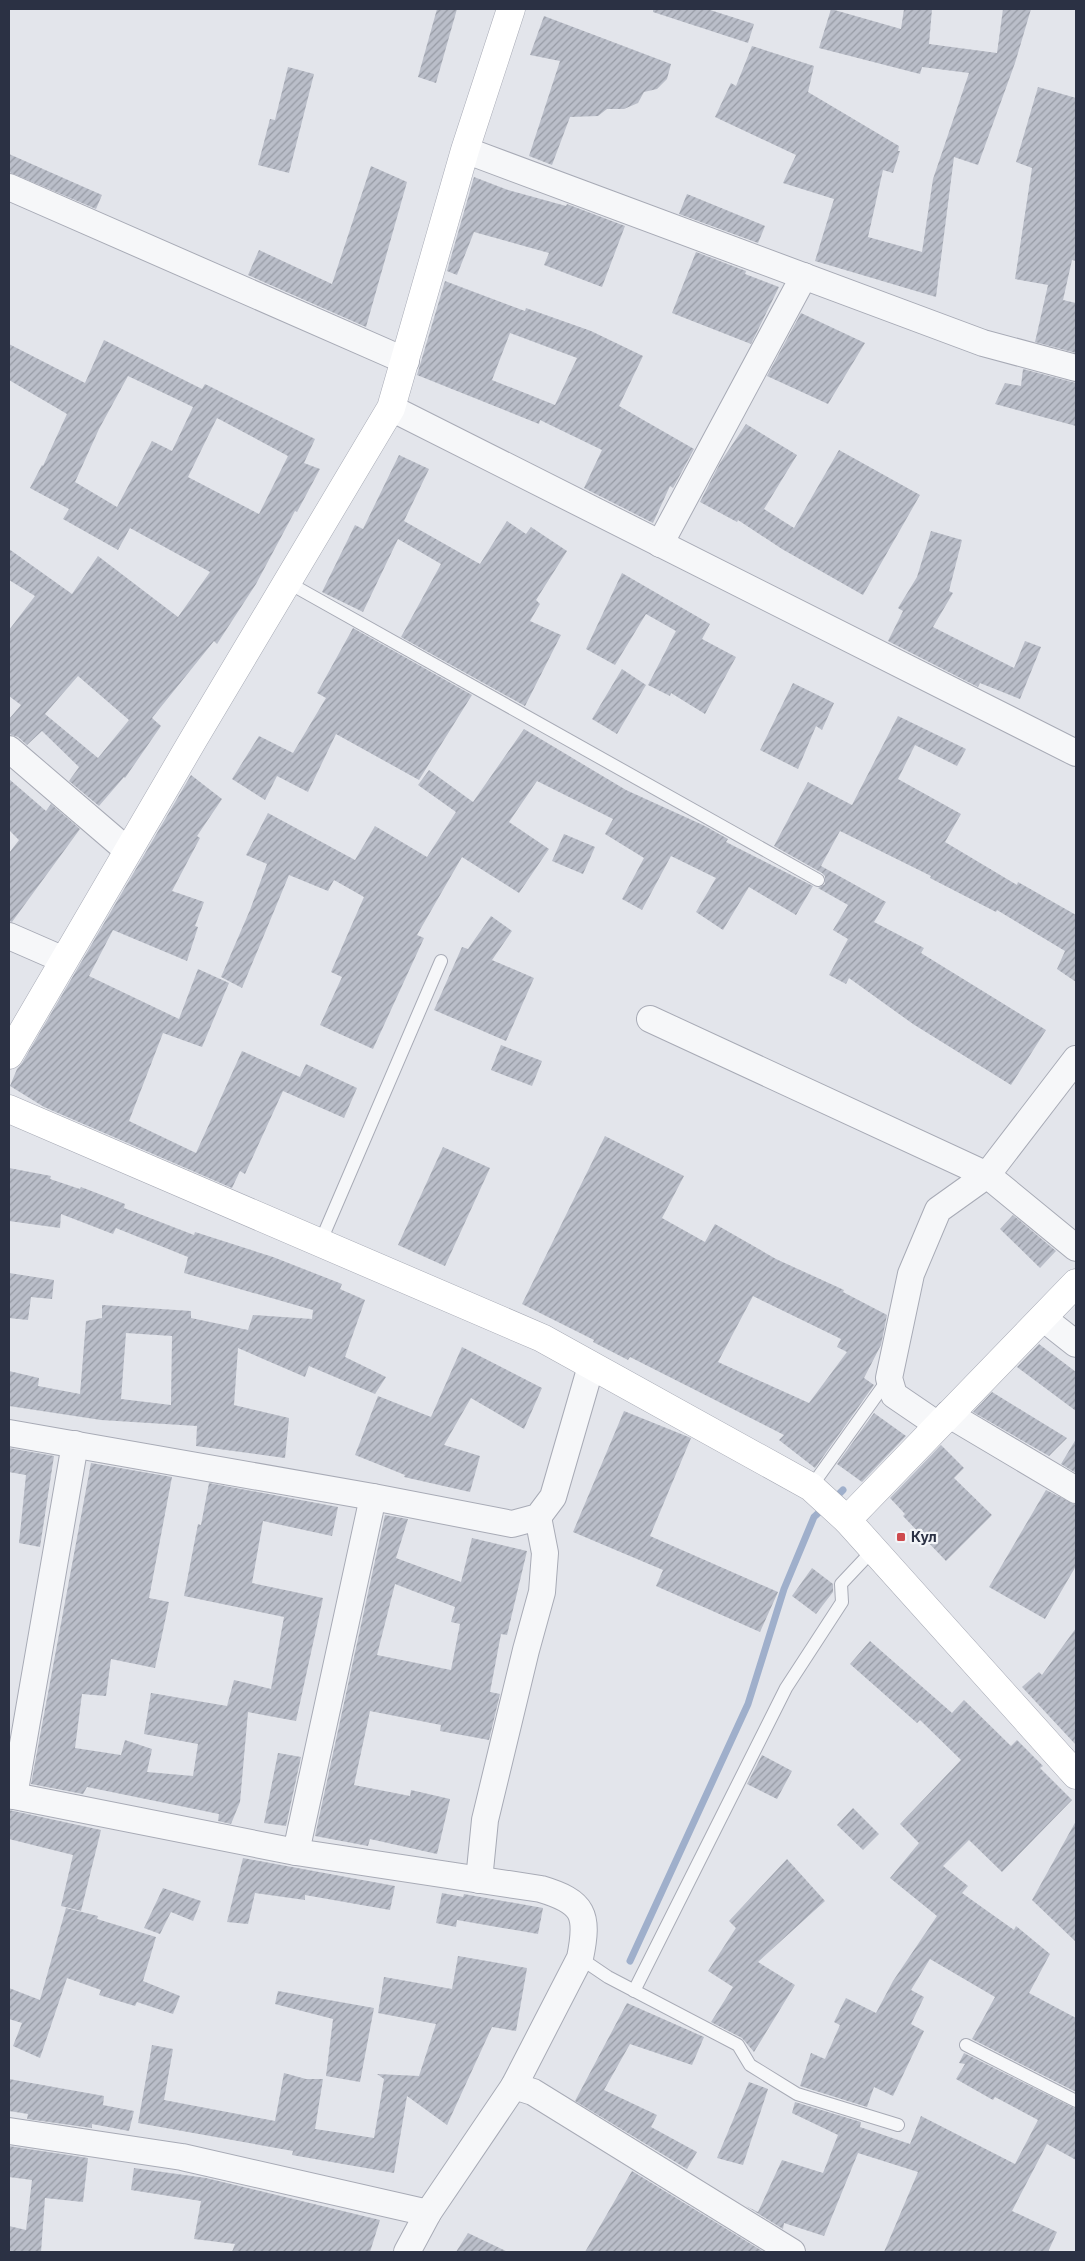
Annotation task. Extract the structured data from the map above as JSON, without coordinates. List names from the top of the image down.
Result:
{
  "places": {
    "transit": ["Кул"]
  }
}
